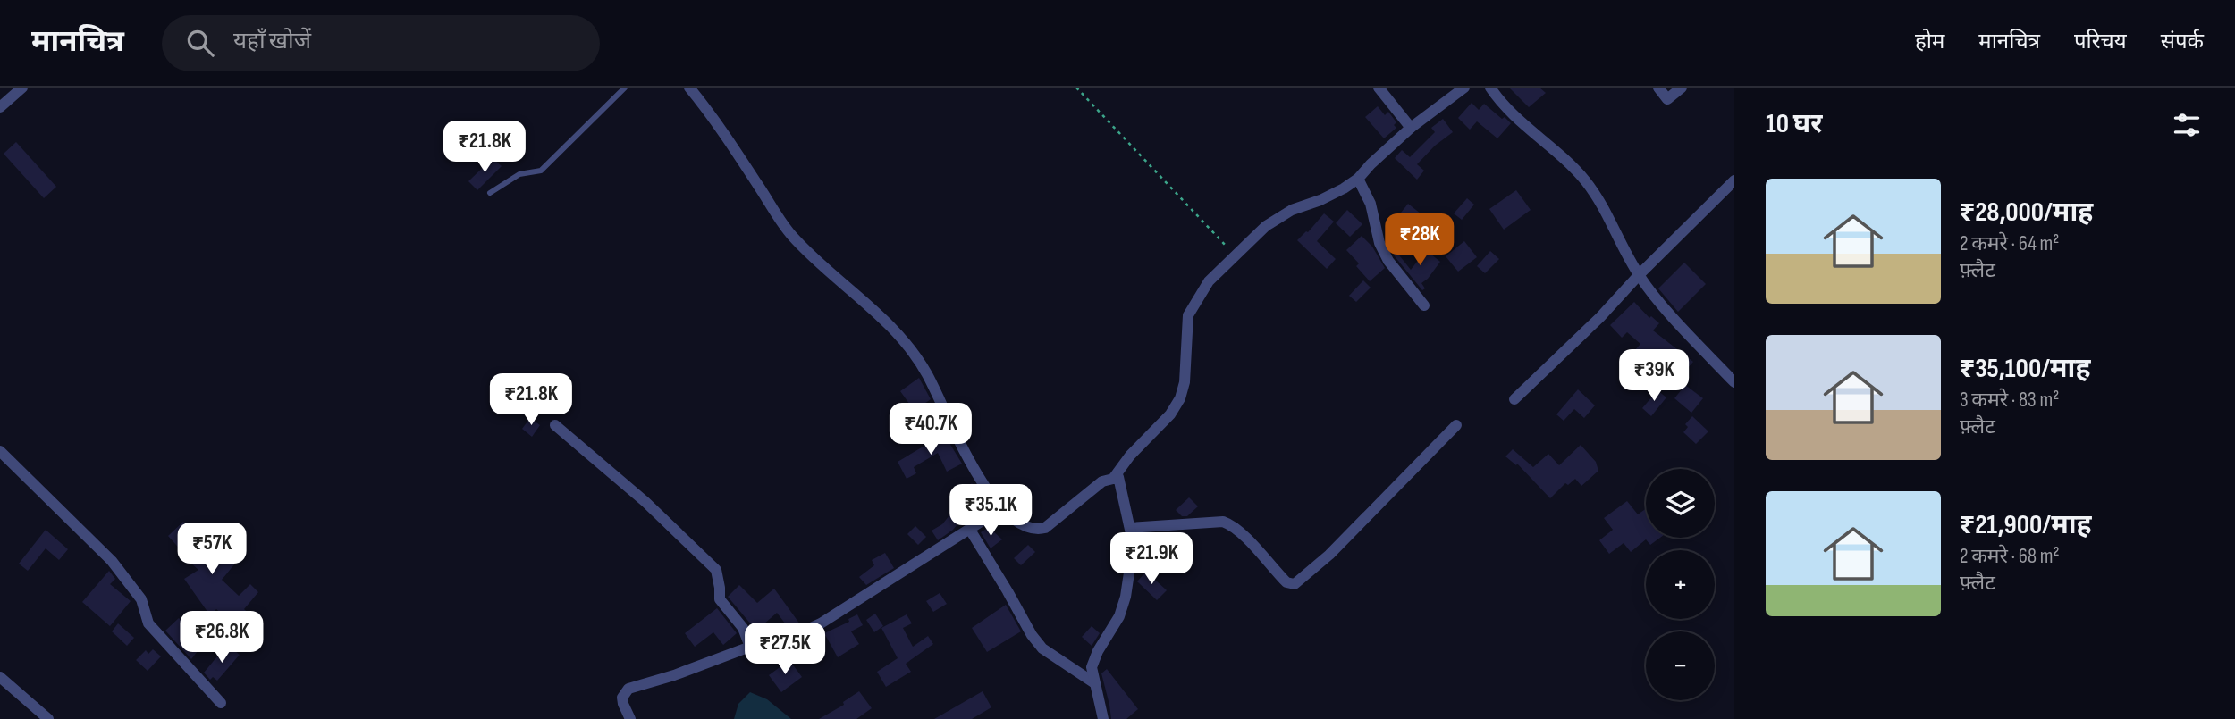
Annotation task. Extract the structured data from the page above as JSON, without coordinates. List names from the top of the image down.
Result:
{
  "page": {
    "header": "मानचित्र",
    "search": "यहाँ खोजें",
    "nav": [
      "होम",
      "मानचित्र",
      "परिचय",
      "संपर्क"
    ],
    "heading": "10 घर",
    "price": [
      "₹21.8K",
      "₹28K",
      "₹39K",
      "₹21.8K",
      "₹40.7K",
      "₹35.1K",
      "₹57K",
      "₹21.9K",
      "₹26.8K",
      "₹27.5K"
    ],
    "list": [
      {
        "name": "₹28,000/माह",
        "note": "2 कमरे · 64 m² · फ़्लैट"
      },
      {
        "name": "₹35,100/माह",
        "note": "3 कमरे · 83 m² · फ़्लैट"
      },
      {
        "name": "₹21,900/माह",
        "note": "2 कमरे · 68 m² · फ़्लैट"
      }
    ],
    "map_buttons": ["+", "−"]
  }
}
